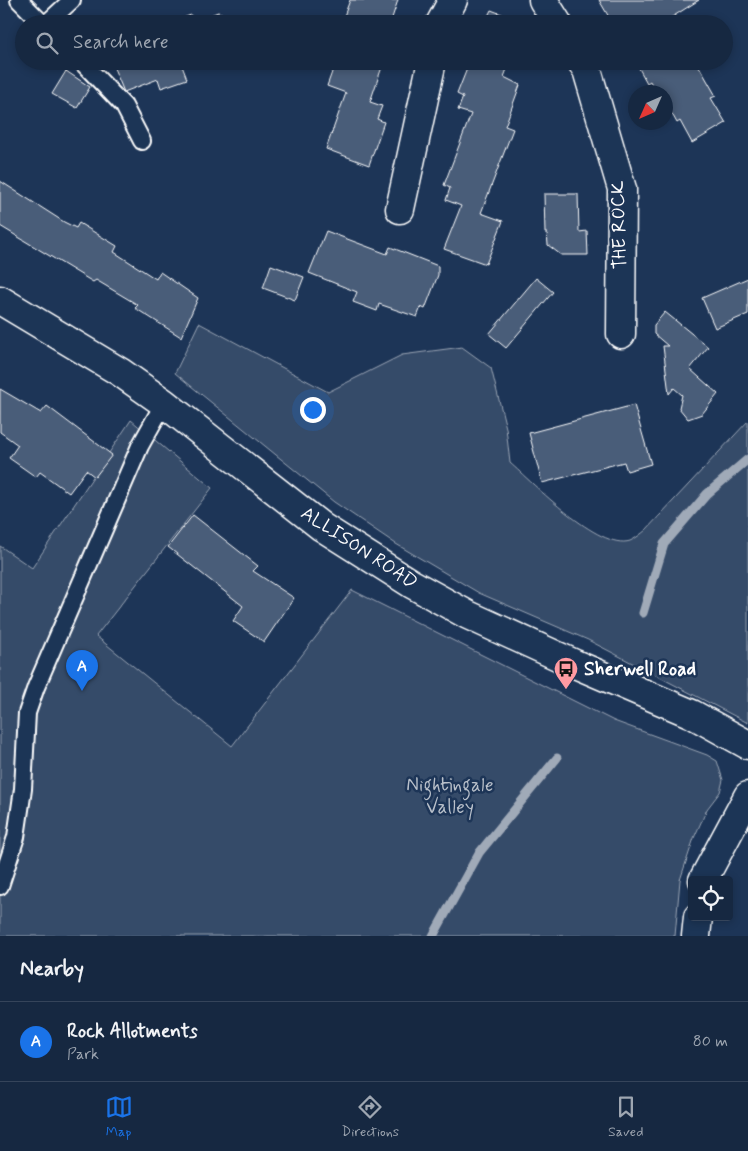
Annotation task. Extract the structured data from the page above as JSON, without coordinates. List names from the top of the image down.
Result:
{
  "streets": {
    "street": ["THE ROCK", "ALLISON ROAD"]
  },
  "parks": ["Nightingale Valley"],
  "places": {
    "bus stop": ["Sherwell Road"]
  },
  "north": "bottom left",
  "page": {
    "search": "Search here",
    "pins": "A",
    "heading": "Nearby",
    "list": [
      {
        "mark": "A",
        "name": "Rock Allotments",
        "note": "Park",
        "value": "80 m"
      }
    ],
    "nav": ["Map", "Directions", "Saved"]
  }
}
